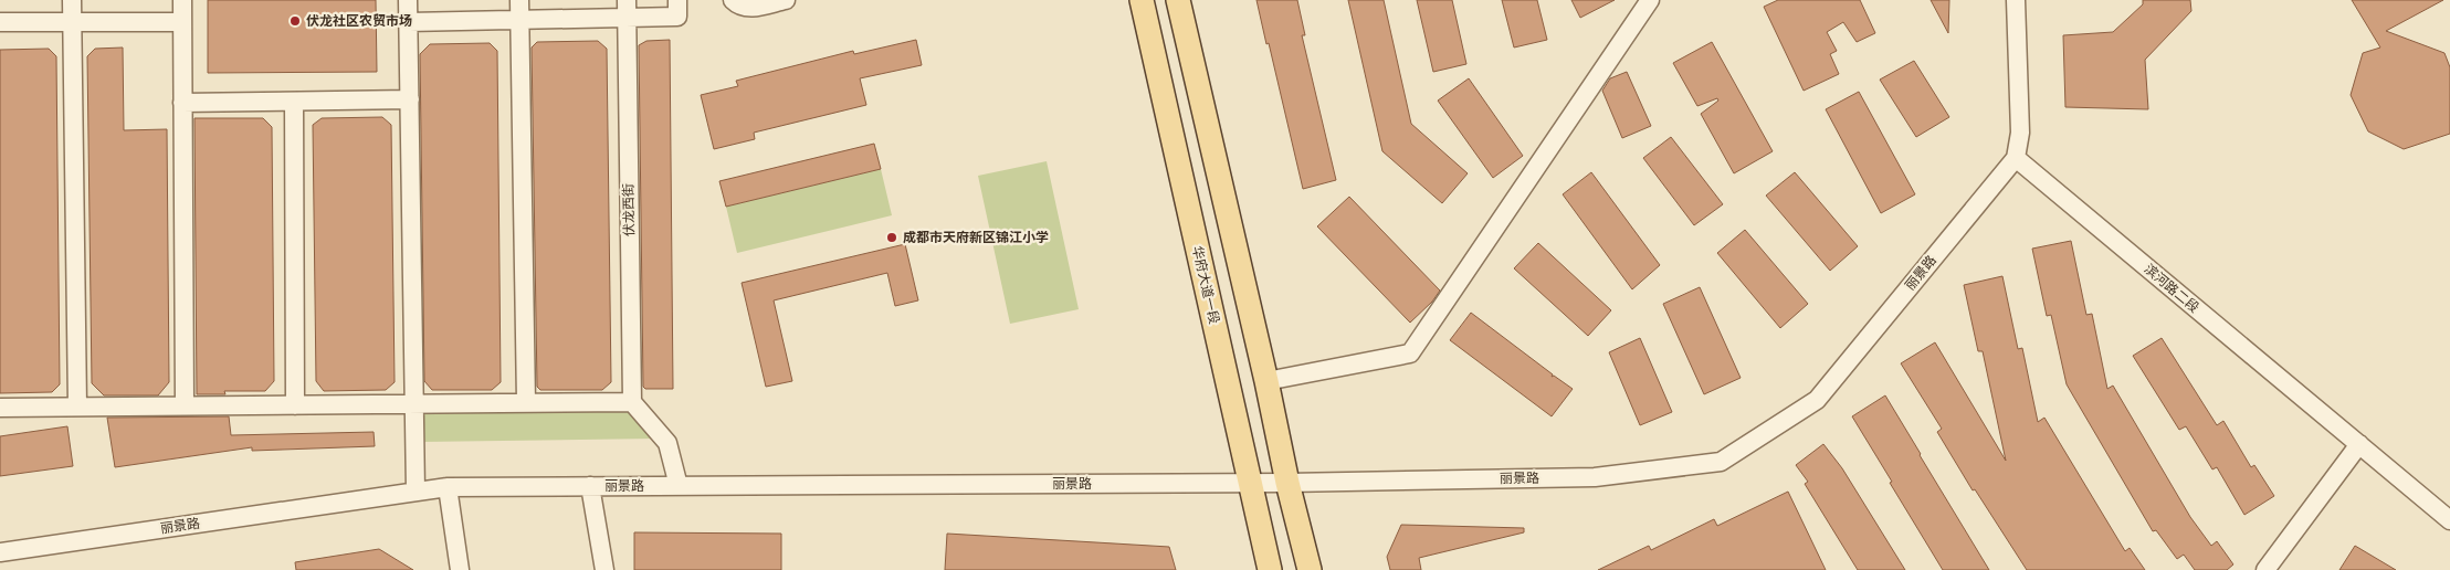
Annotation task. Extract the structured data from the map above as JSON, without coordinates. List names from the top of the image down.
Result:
{
  "streets": {
    "main road": ["华府大道一段"],
    "street": ["伏龙西街", "丽景路", "滨河路二段"]
  },
  "crossings": [
    ["丽景路", "华府大道一段"],
    ["丽景路", "滨河路二段"]
  ],
  "places": ["伏龙社区农贸市场", "成都市天府新区锦江小学"]
}
